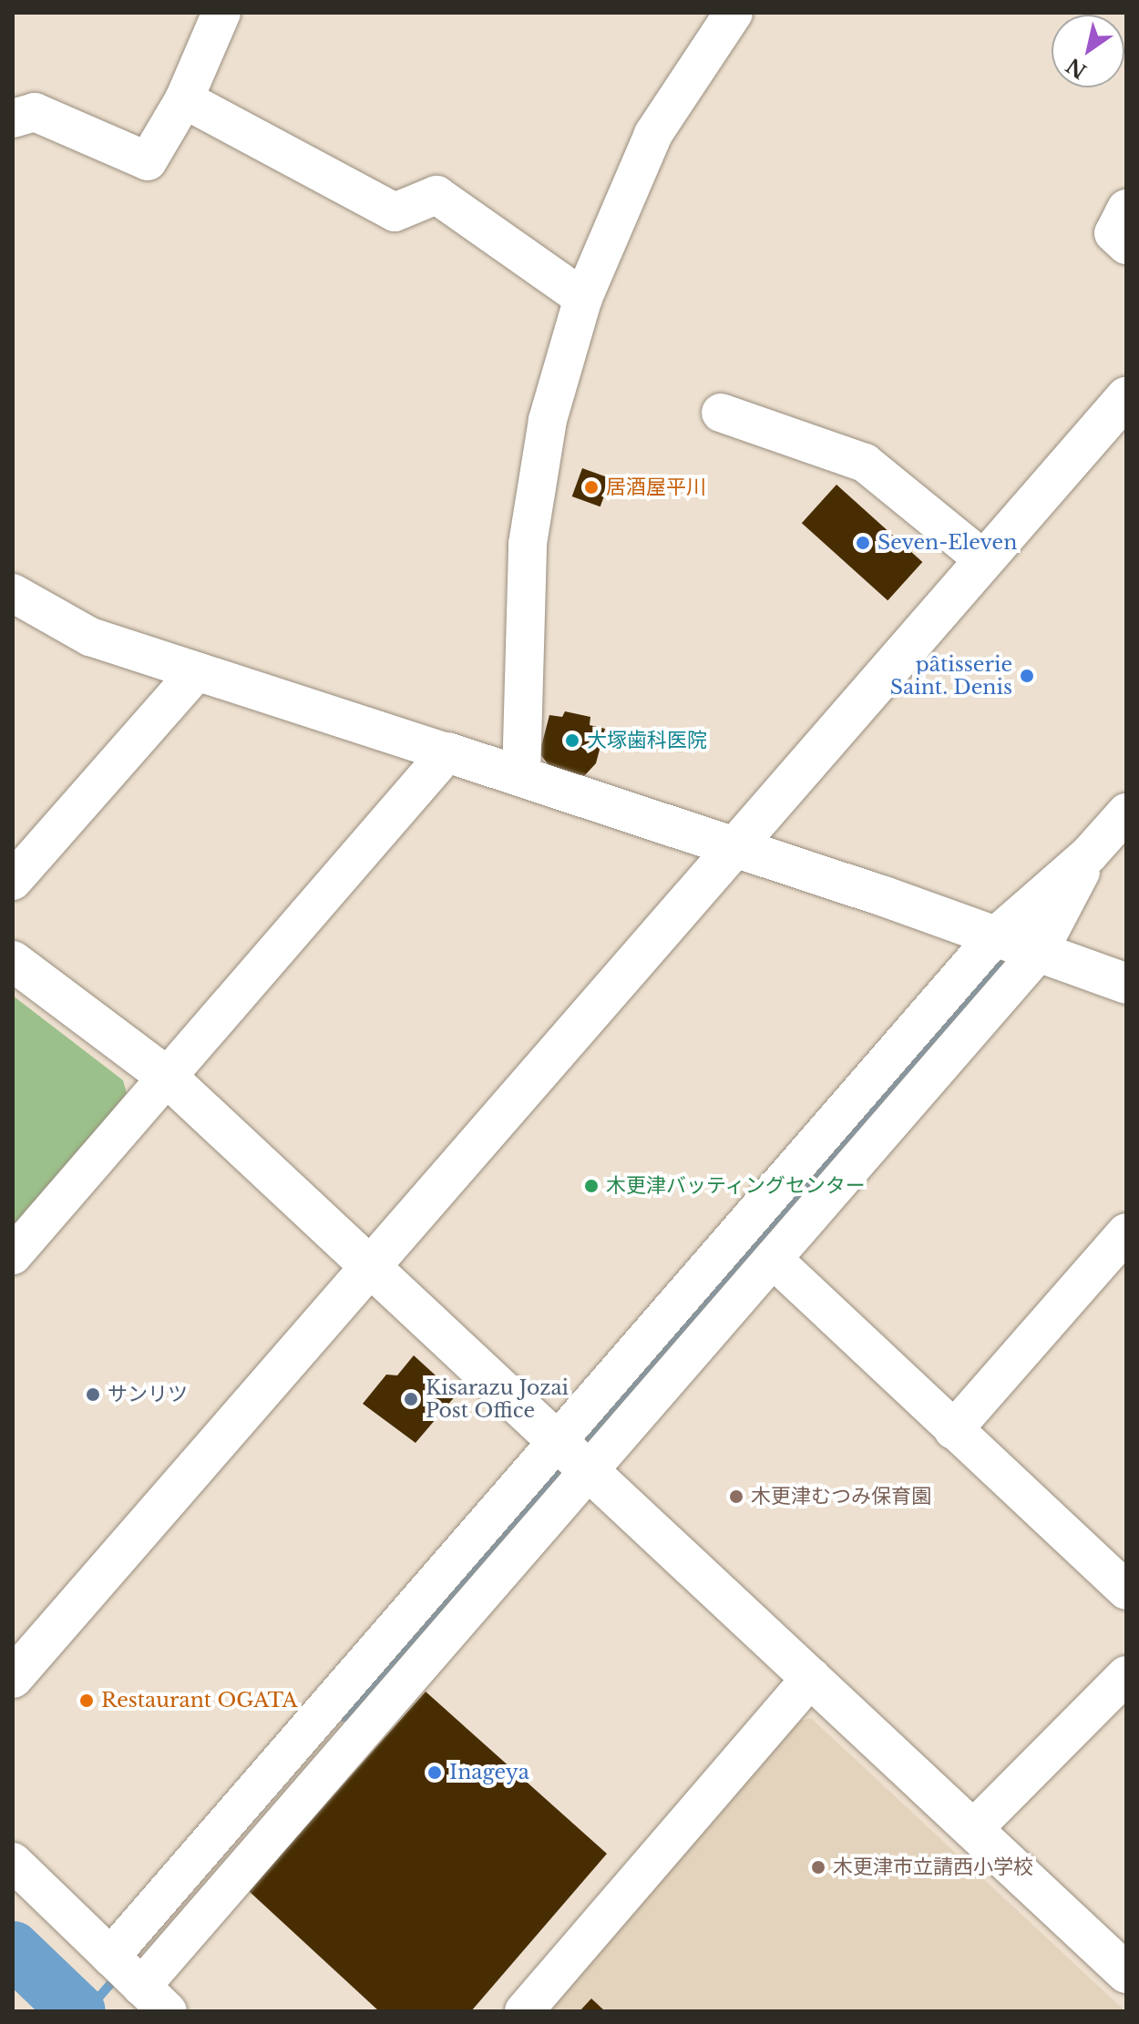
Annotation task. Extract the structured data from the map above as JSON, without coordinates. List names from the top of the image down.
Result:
{
  "places": [
    "居酒屋平川",
    "Seven-Eleven",
    "pâtisserie Saint. Denis",
    "大塚歯科医院",
    "木更津バッティングセンター",
    "サンリツ",
    "Kisarazu Jozai Post Office",
    "木更津むつみ保育園",
    "Restaurant OGATA",
    "Inageya",
    "木更津市立請西小学校"
  ],
  "north": "bottom left"
}
